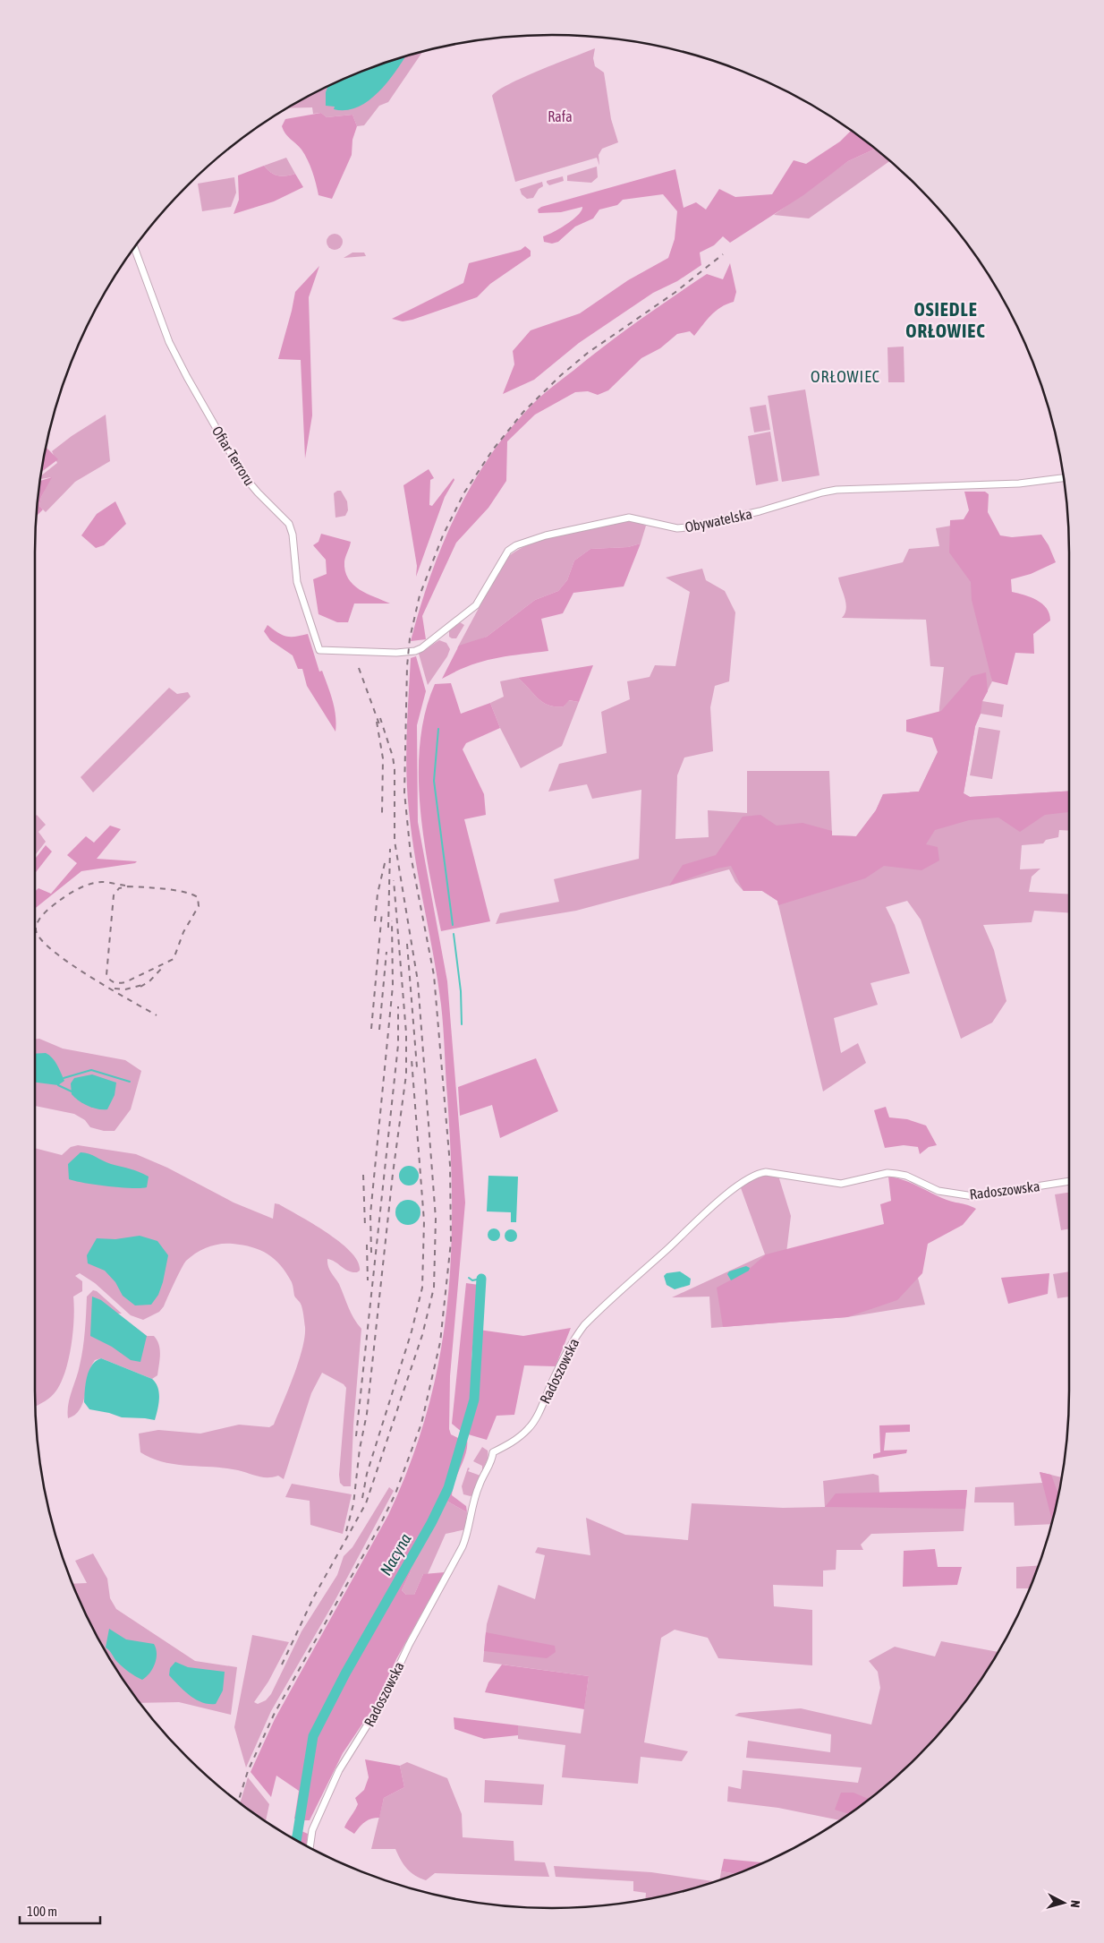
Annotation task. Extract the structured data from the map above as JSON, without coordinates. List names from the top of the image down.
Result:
{
  "streets": {
    "street": ["Ofiar Terroru", "Obywatelska", "Radoszowska"]
  },
  "crossings": [
    ["Ofiar Terroru", "Obywatelska"]
  ],
  "districts": ["OSIEDLE ORŁOWIEC", "ORŁOWIEC"],
  "water": ["Nacyna"],
  "parks": ["Rafa"],
  "scale_bar": "100 m",
  "north": "right"
}
